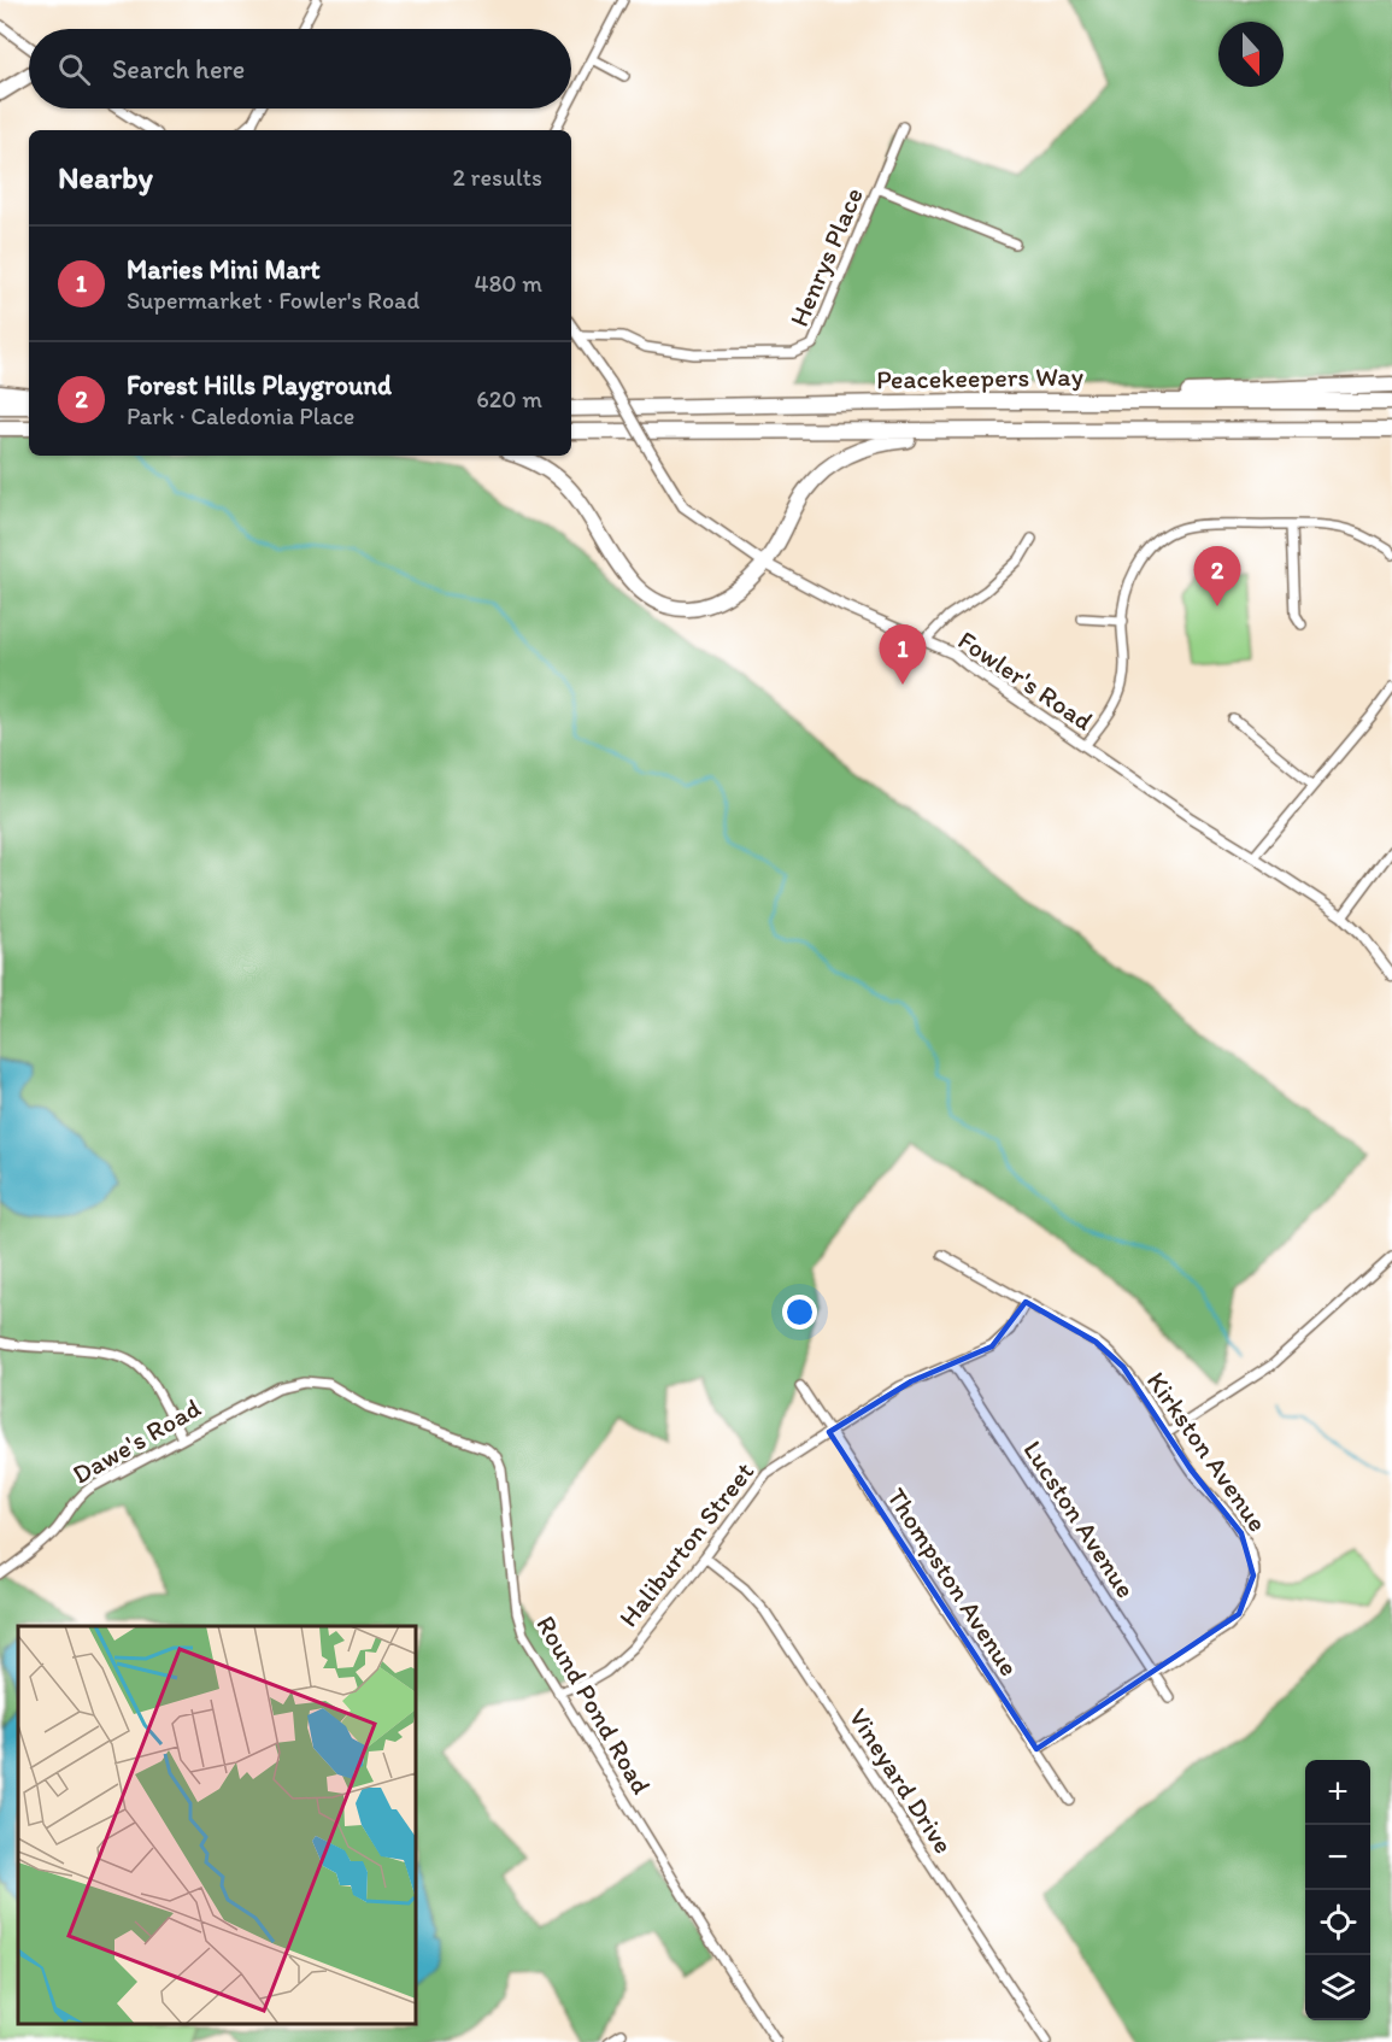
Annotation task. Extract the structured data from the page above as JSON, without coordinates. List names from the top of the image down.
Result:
{
  "streets": {
    "highway": ["Peacekeepers Way"],
    "street": [
      "Henrys Place",
      "Fowler's Road",
      "Dawe's Road",
      "Kirkston Avenue",
      "Lucston Avenue",
      "Haliburton Street",
      "Thompston Avenue",
      "Round Pond Road",
      "Vineyard Drive"
    ]
  },
  "crossings": [
    ["Henrys Place", "Fowler's Road"],
    ["Dawe's Road", "Round Pond Road"],
    ["Kirkston Avenue", "Lucston Avenue"],
    ["Kirkston Avenue", "Haliburton Street"],
    ["Kirkston Avenue", "Thompston Avenue"],
    ["Lucston Avenue", "Haliburton Street"],
    ["Haliburton Street", "Thompston Avenue"],
    ["Haliburton Street", "Round Pond Road"],
    ["Haliburton Street", "Vineyard Drive"]
  ],
  "north": "bottom",
  "page": {
    "search": "Search here",
    "heading": ["Nearby", "2 results"],
    "list": [
      {
        "mark": "1",
        "name": "Maries Mini Mart",
        "note": "Supermarket · Fowler's Road",
        "value": "480 m"
      },
      {
        "mark": "2",
        "name": "Forest Hills Playground",
        "note": "Park · Caledonia Place",
        "value": "620 m"
      }
    ],
    "pins": ["2", "1"],
    "map_buttons": ["+", "−"]
  }
}
